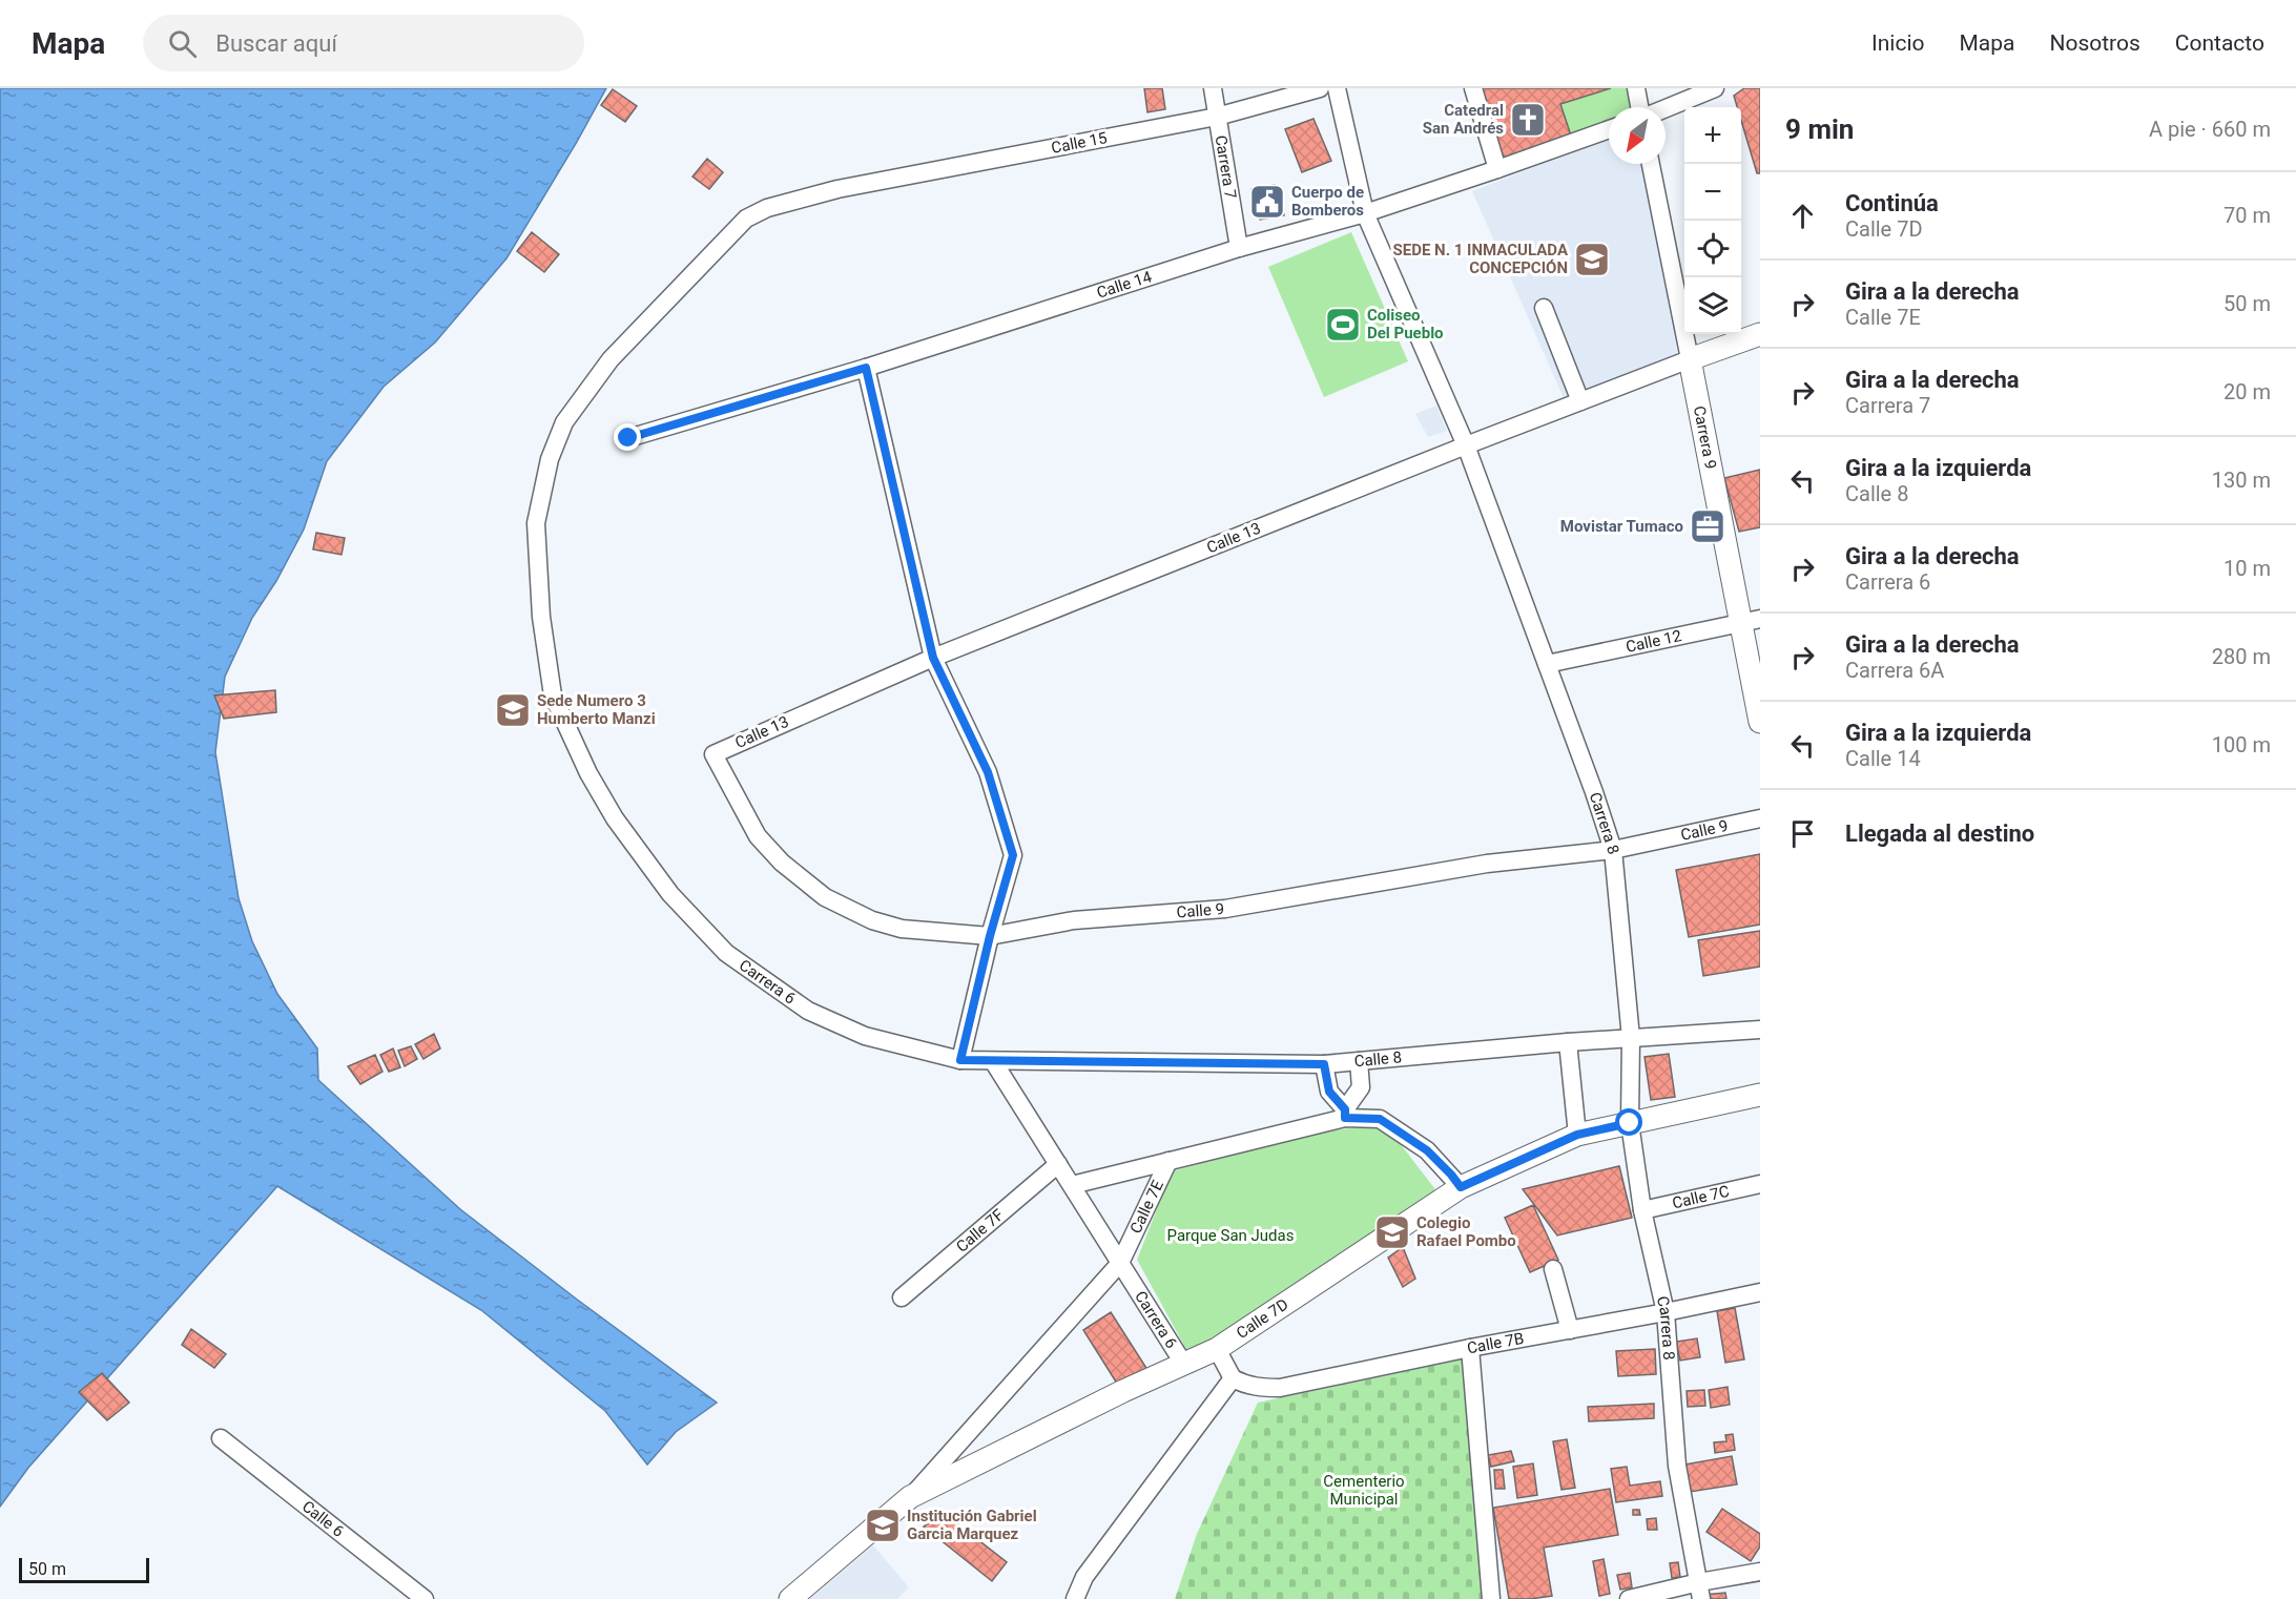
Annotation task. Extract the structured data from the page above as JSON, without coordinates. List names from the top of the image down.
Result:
{
  "streets": {
    "main road": ["Carrera 9", "Calle 13", "Calle 7D"],
    "street": [
      "Calle 15",
      "Carrera 7",
      "Calle 14",
      "Calle 12",
      "Carrera 8",
      "Calle 9",
      "Carrera 6",
      "Calle 8",
      "Calle 7C",
      "Calle 7E",
      "Calle 7F",
      "Calle 7B",
      "Calle 6"
    ]
  },
  "crossings": [
    ["Calle 15", "Carrera 7"],
    ["Calle 15", "Carrera 6"],
    ["Carrera 7", "Calle 14"],
    ["Calle 14", "Carrera 8"],
    ["Carrera 9", "Calle 13"],
    ["Carrera 9", "Calle 12"],
    ["Calle 13", "Carrera 8"],
    ["Calle 13", "Calle 9"],
    ["Calle 12", "Carrera 8"],
    ["Carrera 8", "Calle 9"],
    ["Carrera 8", "Calle 8"],
    ["Carrera 8", "Calle 7C"],
    ["Carrera 8", "Calle 7D"],
    ["Carrera 8", "Calle 7B"],
    ["Carrera 6", "Calle 8"],
    ["Carrera 6", "Calle 7E"],
    ["Carrera 6", "Calle 7F"],
    ["Carrera 6", "Calle 7D"],
    ["Calle 7E", "Calle 7D"]
  ],
  "parks": ["Parque San Judas", "Cementerio Municipal"],
  "places": {
    "church": ["Catedral San Andrés"],
    "public building": ["Cuerpo de Bomberos"],
    "school or university": [
      "SEDE N. 1 INMACULADA CONCEPCIÓN",
      "Sede Numero 3 Humberto Manzi",
      "Colegio Rafael Pombo",
      "Institución Gabriel Garcia Marquez"
    ],
    "sports": ["Coliseo Del Pueblo"],
    "office": ["Movistar Tumaco"]
  },
  "scale_bar": "50 m",
  "north": "bottom left",
  "page": {
    "header": "Mapa",
    "search": "Buscar aquí",
    "nav": [
      "Inicio",
      "Mapa",
      "Nosotros",
      "Contacto"
    ],
    "heading": ["9 min", "A pie · 660 m"],
    "map_buttons": ["+", "−"],
    "list": [
      ["Continúa", "Calle 7D", "70 m"],
      ["Gira a la derecha", "Calle 7E", "50 m"],
      ["Gira a la derecha", "Carrera 7", "20 m"],
      ["Gira a la izquierda", "Calle 8", "130 m"],
      ["Gira a la derecha", "Carrera 6", "10 m"],
      ["Gira a la derecha", "Carrera 6A", "280 m"],
      ["Gira a la izquierda", "Calle 14", "100 m"],
      "Llegada al destino"
    ],
    "scale": "50 m"
  }
}
